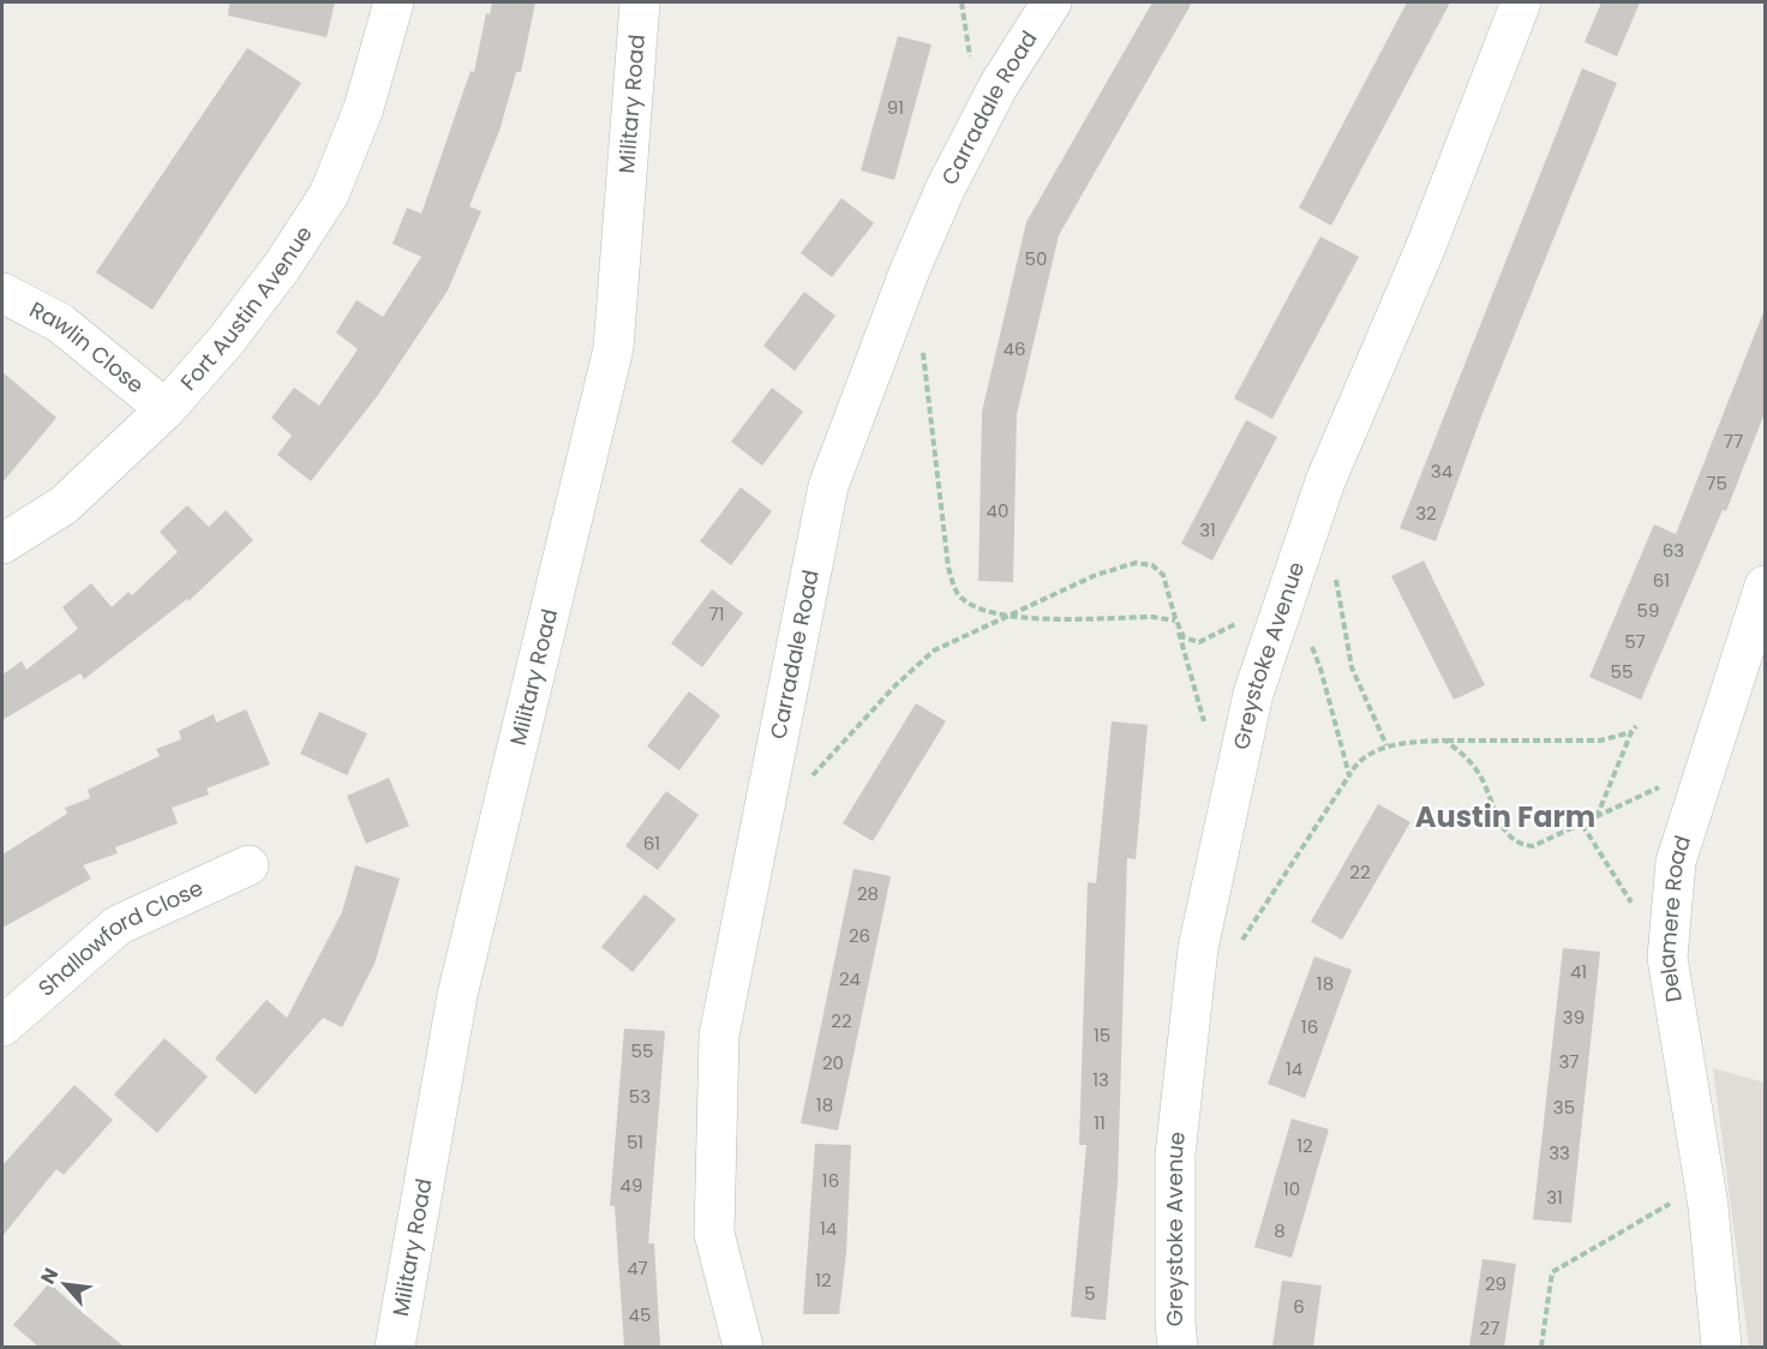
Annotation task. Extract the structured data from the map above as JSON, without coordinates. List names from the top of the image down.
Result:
{
  "streets": {
    "street": [
      "Military Road",
      "Carradale Road",
      "Fort Austin Avenue",
      "Rawlin Close",
      "Greystoke Avenue",
      "Delamere Road",
      "Shallowford Close"
    ]
  },
  "crossings": [
    ["Fort Austin Avenue", "Rawlin Close"]
  ],
  "districts": ["Austin Farm"],
  "house_numbers": [
    "91",
    "50",
    "46",
    "77",
    "34",
    "75",
    "40",
    "32",
    "31",
    "63",
    "61",
    "59",
    "71",
    "57",
    "55",
    "61",
    "22",
    "28",
    "26",
    "41",
    "24",
    "18",
    "39",
    "22",
    "16",
    "15",
    "55",
    "37",
    "20",
    "14",
    "13",
    "53",
    "18",
    "35",
    "11",
    "51",
    "12",
    "33",
    "16",
    "49",
    "10",
    "31",
    "14",
    "8",
    "47",
    "12",
    "29",
    "5",
    "6",
    "45",
    "27"
  ],
  "north": "top left"
}
